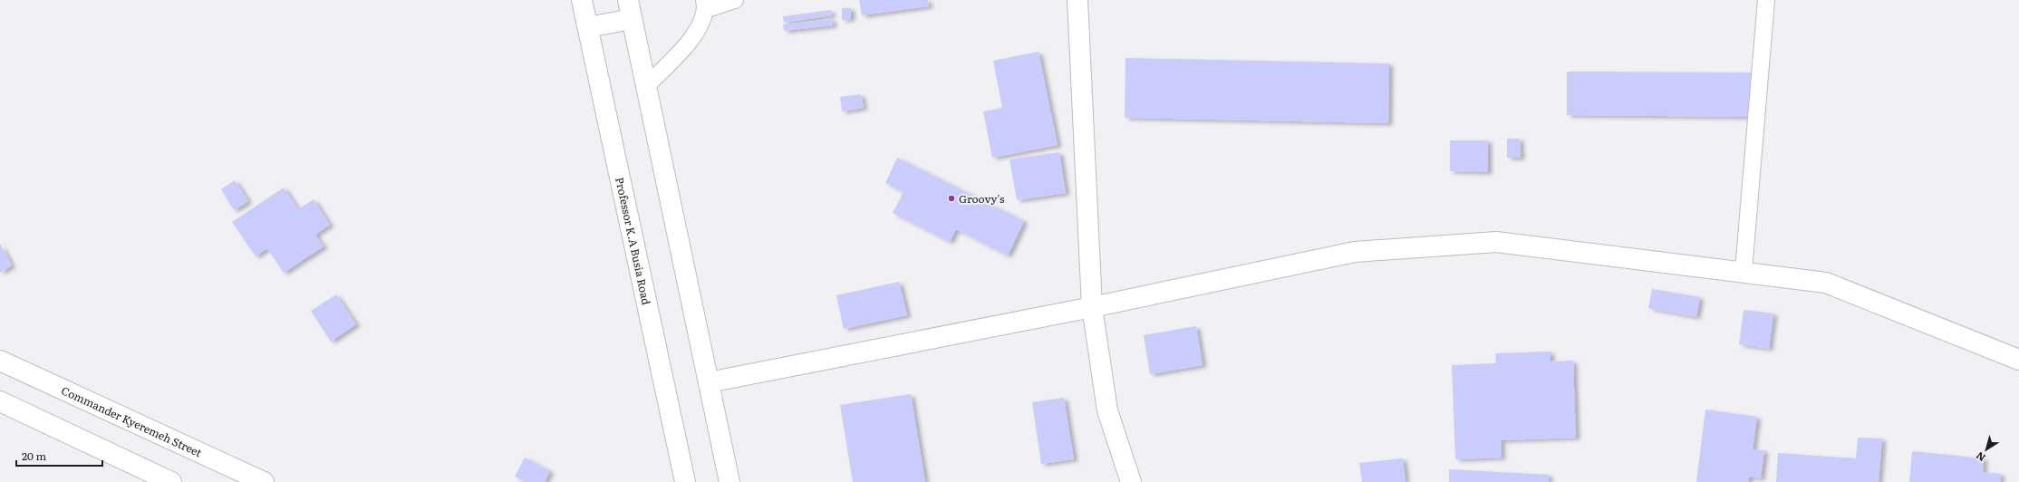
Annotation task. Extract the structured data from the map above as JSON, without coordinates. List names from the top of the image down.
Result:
{
  "streets": {
    "street": ["Professor K.A Busia Road", "Commander Kyeremeh Street"]
  },
  "places": ["Groovy's"],
  "scale_bar": "20 m",
  "north": "bottom left"
}
